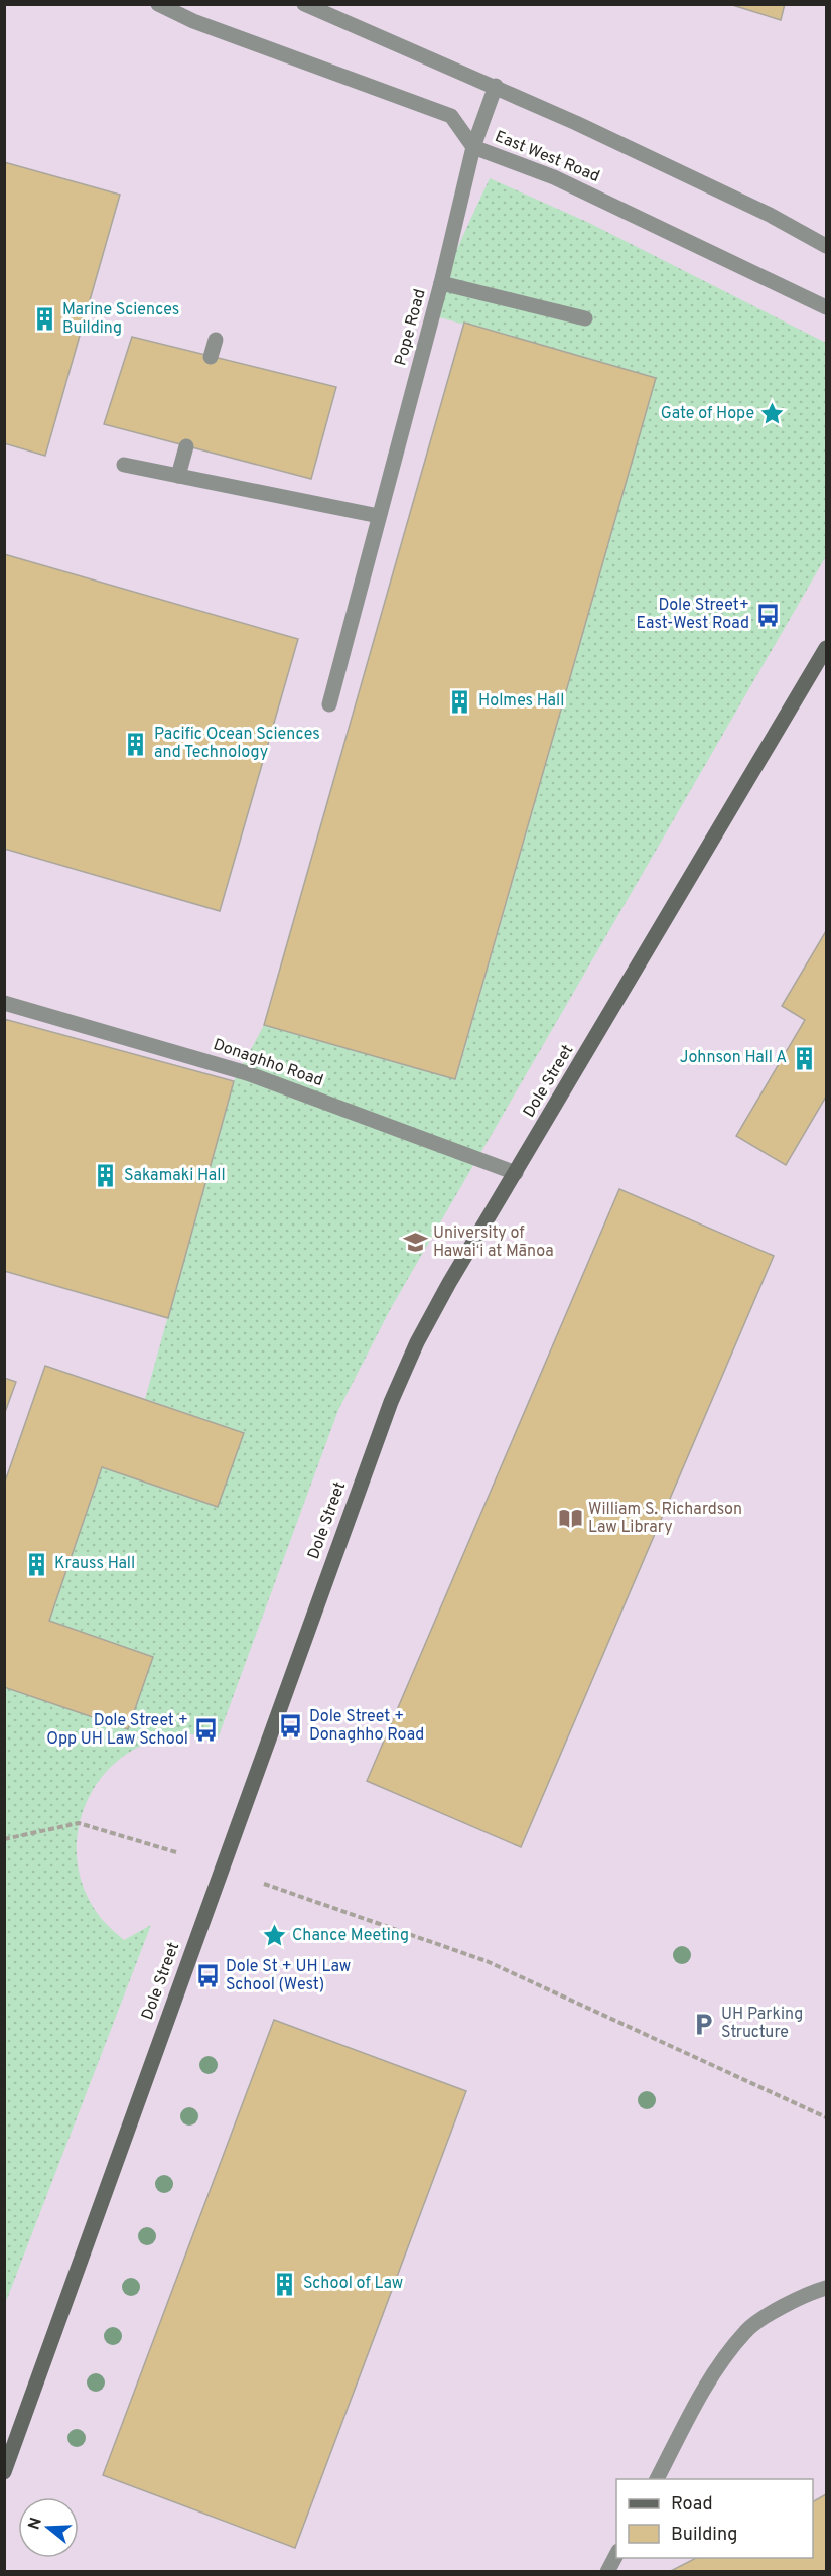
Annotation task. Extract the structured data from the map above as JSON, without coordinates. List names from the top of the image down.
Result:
{
  "streets": {
    "street": ["Dole Street"],
    "lane": ["East West Road", "Pope Road", "Donaghho Road"]
  },
  "crossings": [
    ["East West Road", "Pope Road"],
    ["Donaghho Road", "Dole Street"]
  ],
  "places": {
    "building": [
      "Marine Sciences Building",
      "Holmes Hall",
      "Pacific Ocean Sciences and Technology",
      "Johnson Hall A",
      "Sakamaki Hall",
      "Krauss Hall",
      "School of Law"
    ],
    "place": ["Gate of Hope", "Chance Meeting"],
    "bus stop": [
      "Dole Street+ East-West Road",
      "Dole Street + Donaghho Road",
      "Dole Street + Opp UH Law School",
      "Dole St + UH Law School (West)"
    ],
    "school or university": ["University of Hawaiʻi at Mānoa"],
    "library": ["William S. Richardson Law Library"],
    "parking": ["UH Parking Structure"]
  },
  "legend": ["Road", "Building"],
  "north": "left"
}
